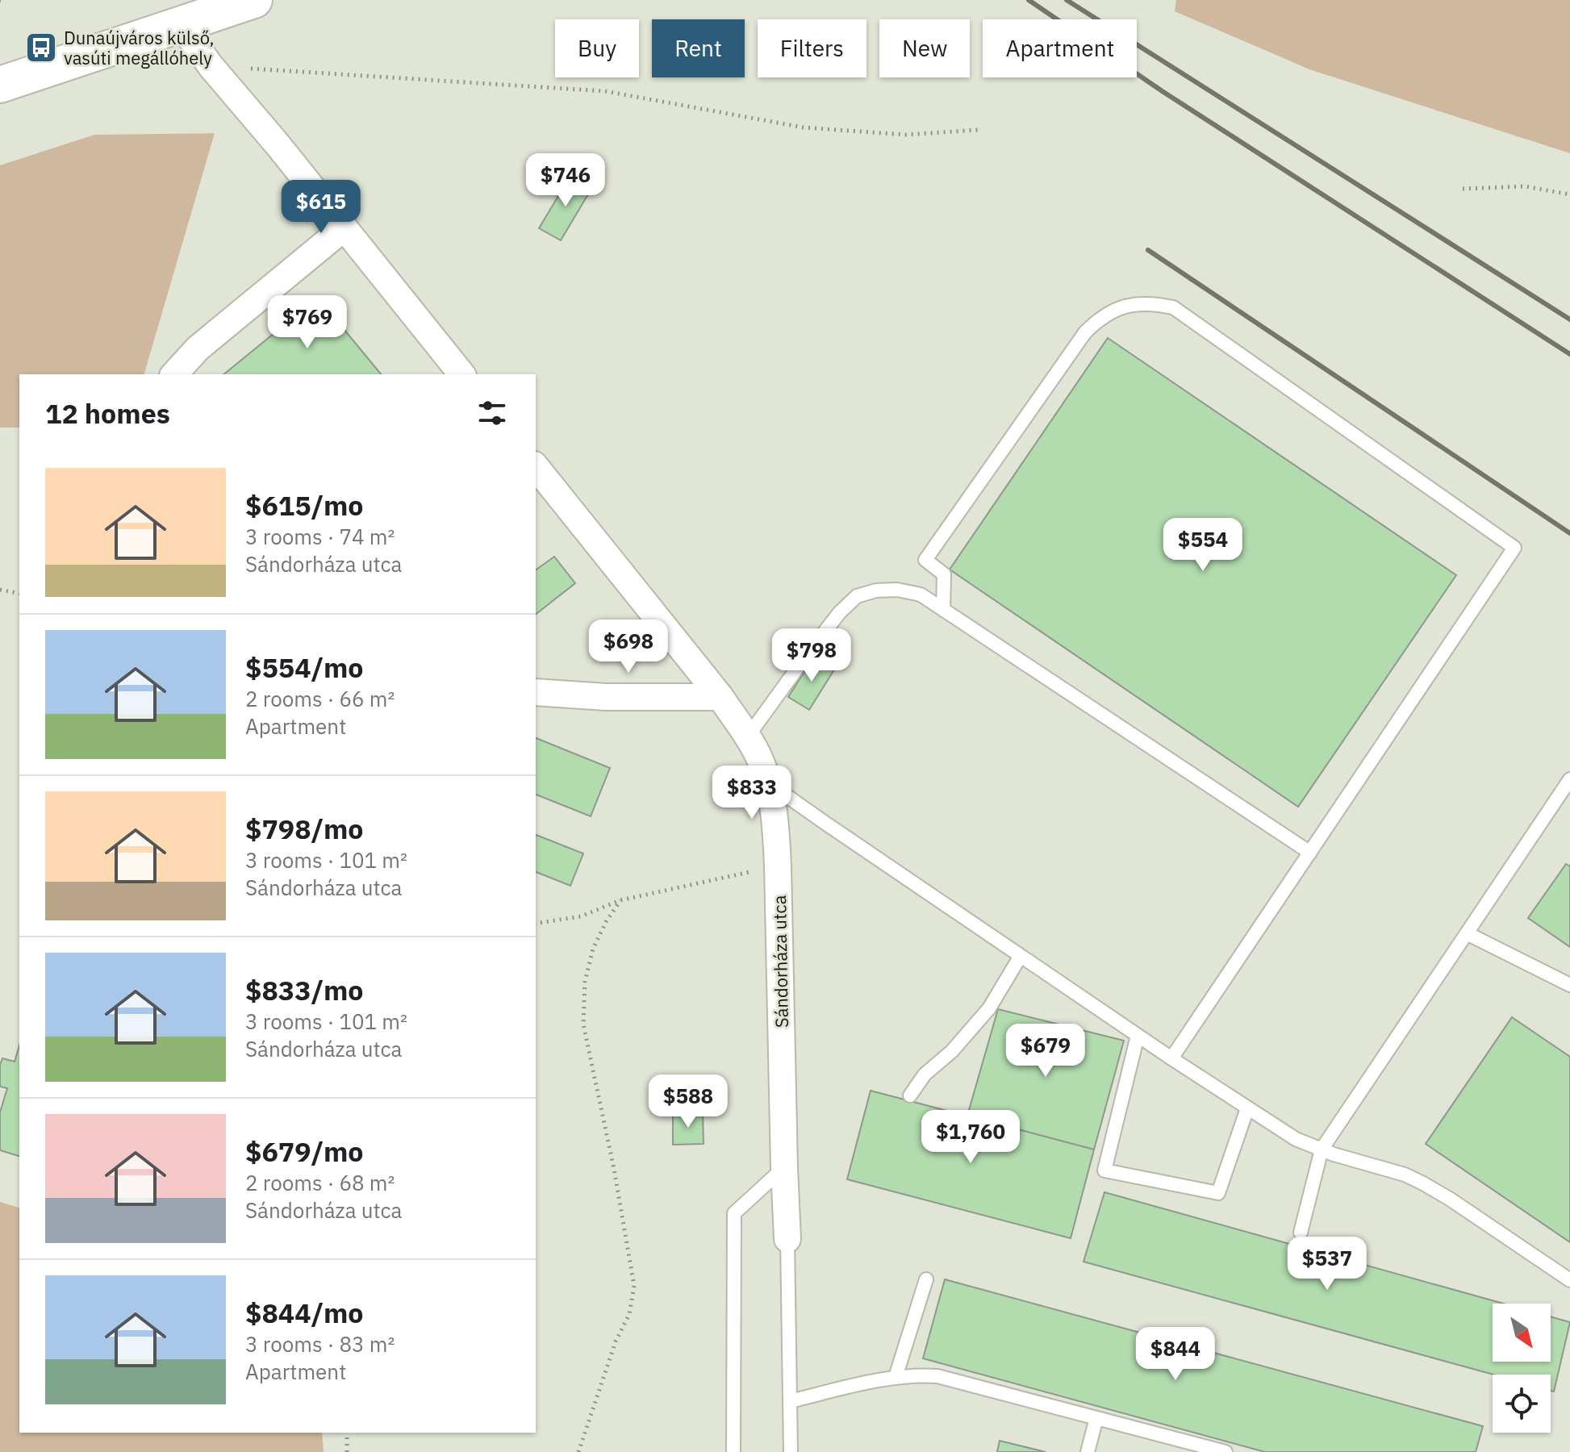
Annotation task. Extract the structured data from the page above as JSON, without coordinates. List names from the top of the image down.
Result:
{
  "streets": {
    "street": ["Sándorháza utca"]
  },
  "places": {
    "bus stop": ["Dunaújváros külső, vasúti megállóhely"]
  },
  "north": "bottom right",
  "page": {
    "chip": [
      "Buy",
      "Rent",
      "Filters",
      "New",
      "Apartment"
    ],
    "price": [
      "$746",
      "$615",
      "$769",
      "$554",
      "$698",
      "$798",
      "$833",
      "$679",
      "$588",
      "$1,760",
      "$537",
      "$844"
    ],
    "heading": "12 homes",
    "list": [
      {
        "name": "$615/mo",
        "note": "3 rooms · 74 m² · Sándorháza utca"
      },
      {
        "name": "$554/mo",
        "note": "2 rooms · 66 m² · Apartment"
      },
      {
        "name": "$798/mo",
        "note": "3 rooms · 101 m² · Sándorháza utca"
      },
      {
        "name": "$833/mo",
        "note": "3 rooms · 101 m² · Sándorháza utca"
      },
      {
        "name": "$679/mo",
        "note": "2 rooms · 68 m² · Sándorháza utca"
      },
      {
        "name": "$844/mo",
        "note": "3 rooms · 83 m² · Apartment"
      }
    ]
  }
}
